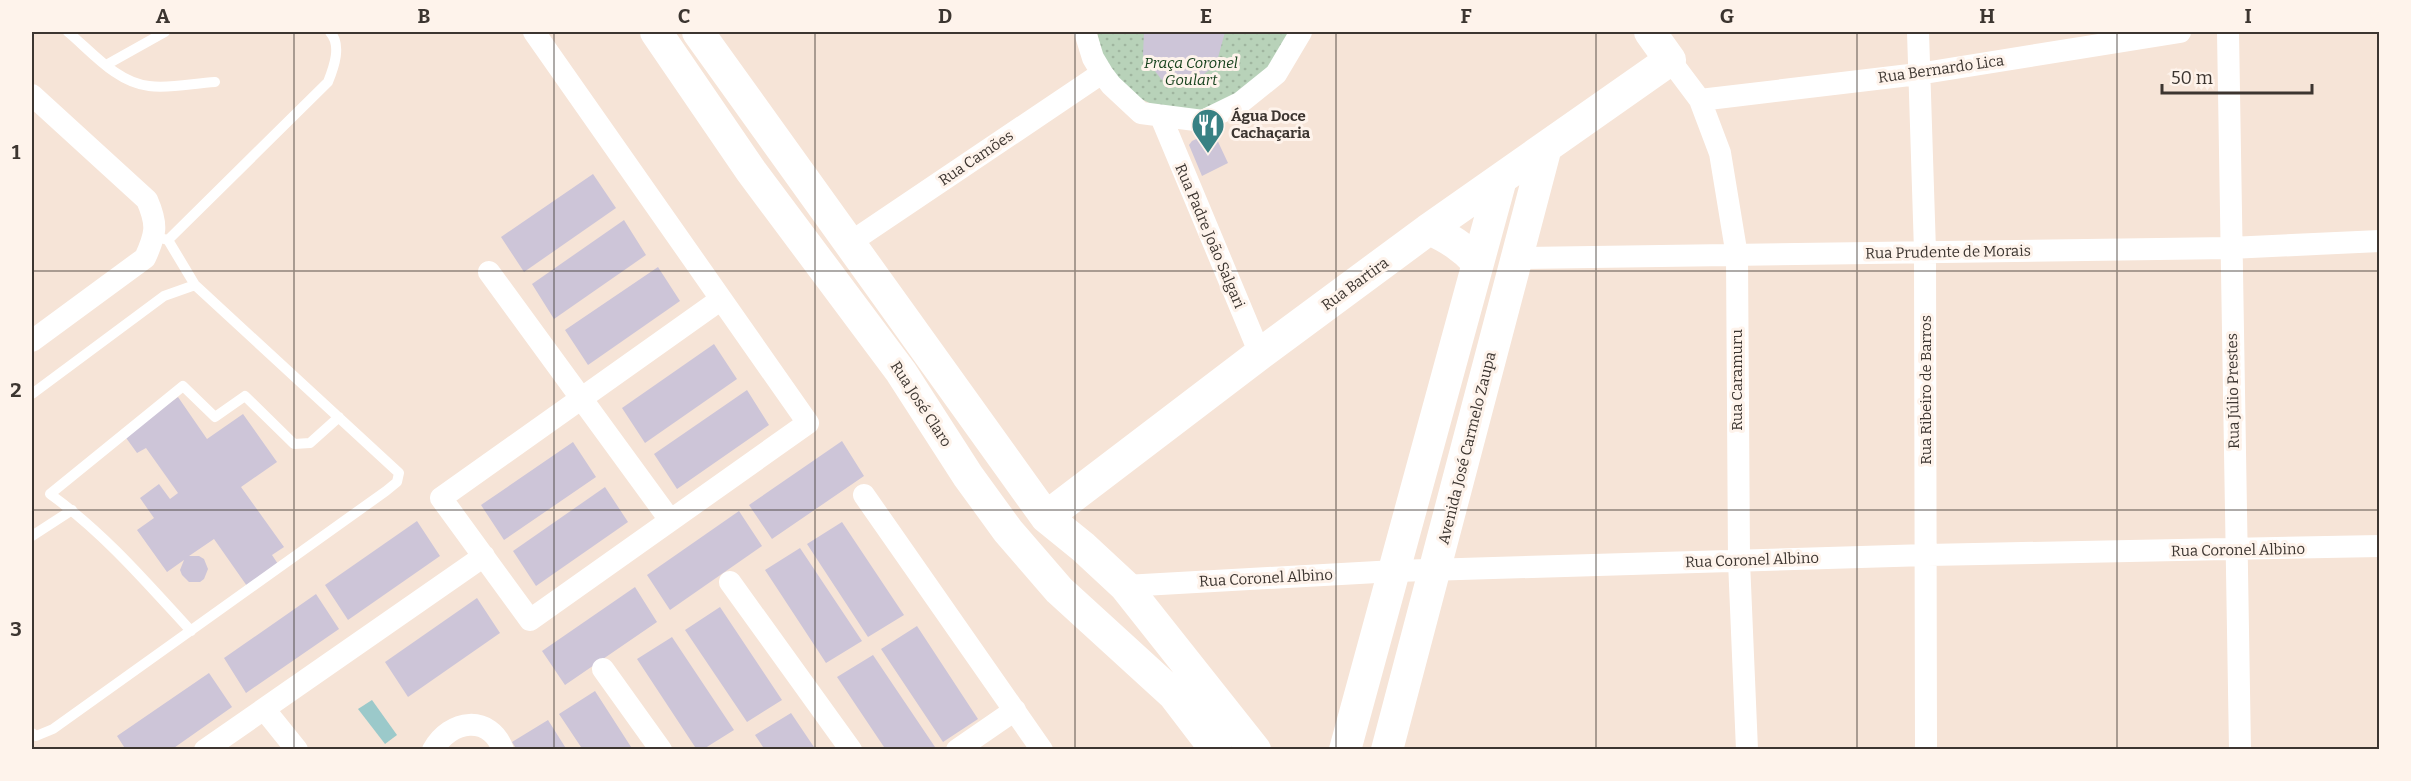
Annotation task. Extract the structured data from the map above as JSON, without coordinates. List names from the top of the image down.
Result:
{
  "streets": {
    "street": [
      "Rua Bernardo Lica",
      "Rua Camões",
      "Rua Padre João Salgari",
      "Rua Prudente de Morais",
      "Rua Bartira",
      "Rua Caramuru",
      "Rua Ribeiro de Barros",
      "Rua Júlio Prestes",
      "Rua José Claro",
      "Avenida José Carmelo Zaupa",
      "Rua Coronel Albino"
    ]
  },
  "crossings": [
    ["Rua Bernardo Lica", "Rua Caramuru"],
    ["Rua Bernardo Lica", "Rua Ribeiro de Barros"],
    ["Rua Padre João Salgari", "Rua Bartira"],
    ["Rua Prudente de Morais", "Rua Caramuru"],
    ["Rua Prudente de Morais", "Rua Ribeiro de Barros"],
    ["Rua Prudente de Morais", "Rua Júlio Prestes"],
    ["Rua Prudente de Morais", "Avenida José Carmelo Zaupa"],
    ["Rua Bartira", "Rua Caramuru"],
    ["Rua Bartira", "Avenida José Carmelo Zaupa"],
    ["Rua Caramuru", "Rua Coronel Albino"],
    ["Rua Ribeiro de Barros", "Rua Coronel Albino"],
    ["Rua Júlio Prestes", "Rua Coronel Albino"],
    ["Avenida José Carmelo Zaupa", "Rua Coronel Albino"]
  ],
  "parks": ["Praça Coronel Goulart"],
  "places": {
    "restaurant": ["Água Doce Cachaçaria"]
  },
  "scale_bar": "50 m",
  "grid": {
    "columns": [
      "A",
      "B",
      "C",
      "D",
      "E",
      "F",
      "G",
      "H",
      "I"
    ],
    "rows": ["1", "2", "3"]
  }
}
